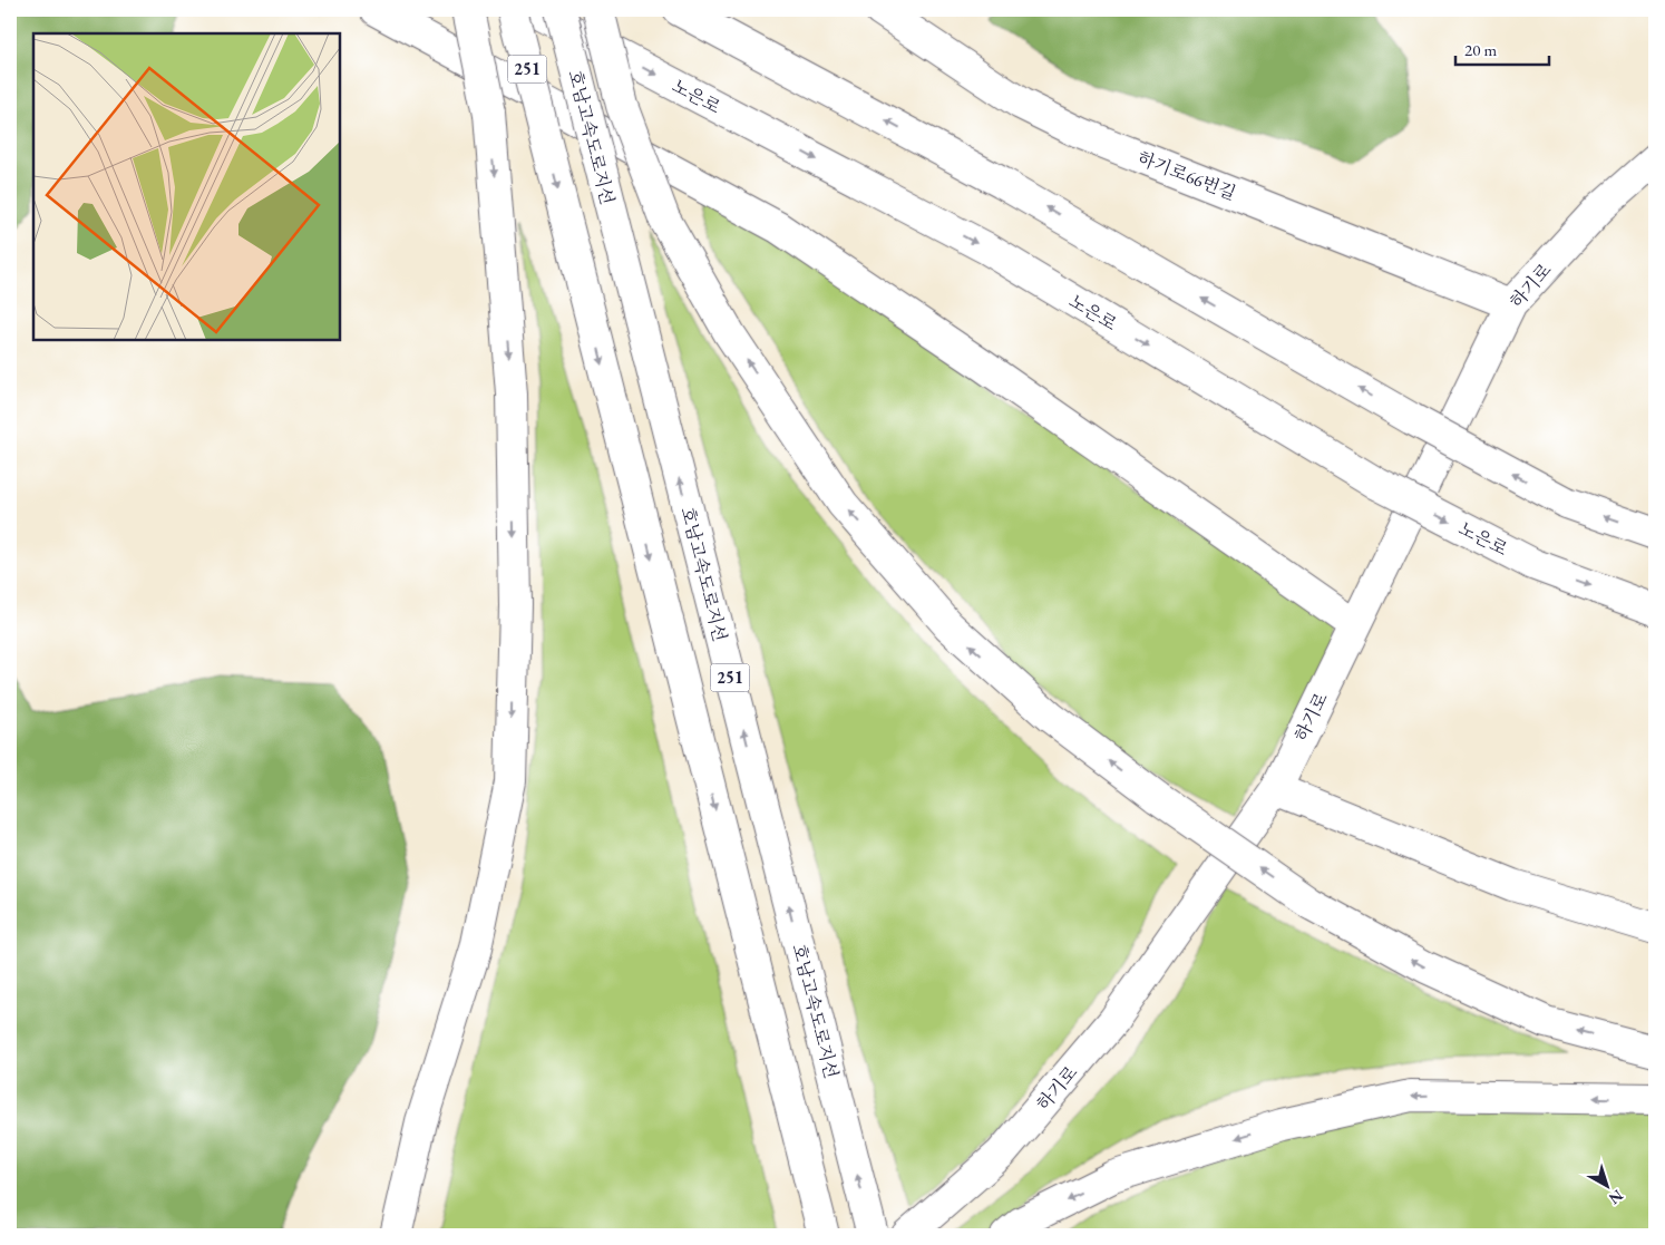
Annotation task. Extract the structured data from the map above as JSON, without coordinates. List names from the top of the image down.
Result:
{
  "streets": {
    "main road": [
      "251",
      "노은로",
      "호남고속도로지선",
      "하기로66번길",
      "하기로"
    ]
  },
  "crossings": [
    ["하기로66번길", "하기로"]
  ],
  "scale_bar": "20 m",
  "north": "bottom right"
}
